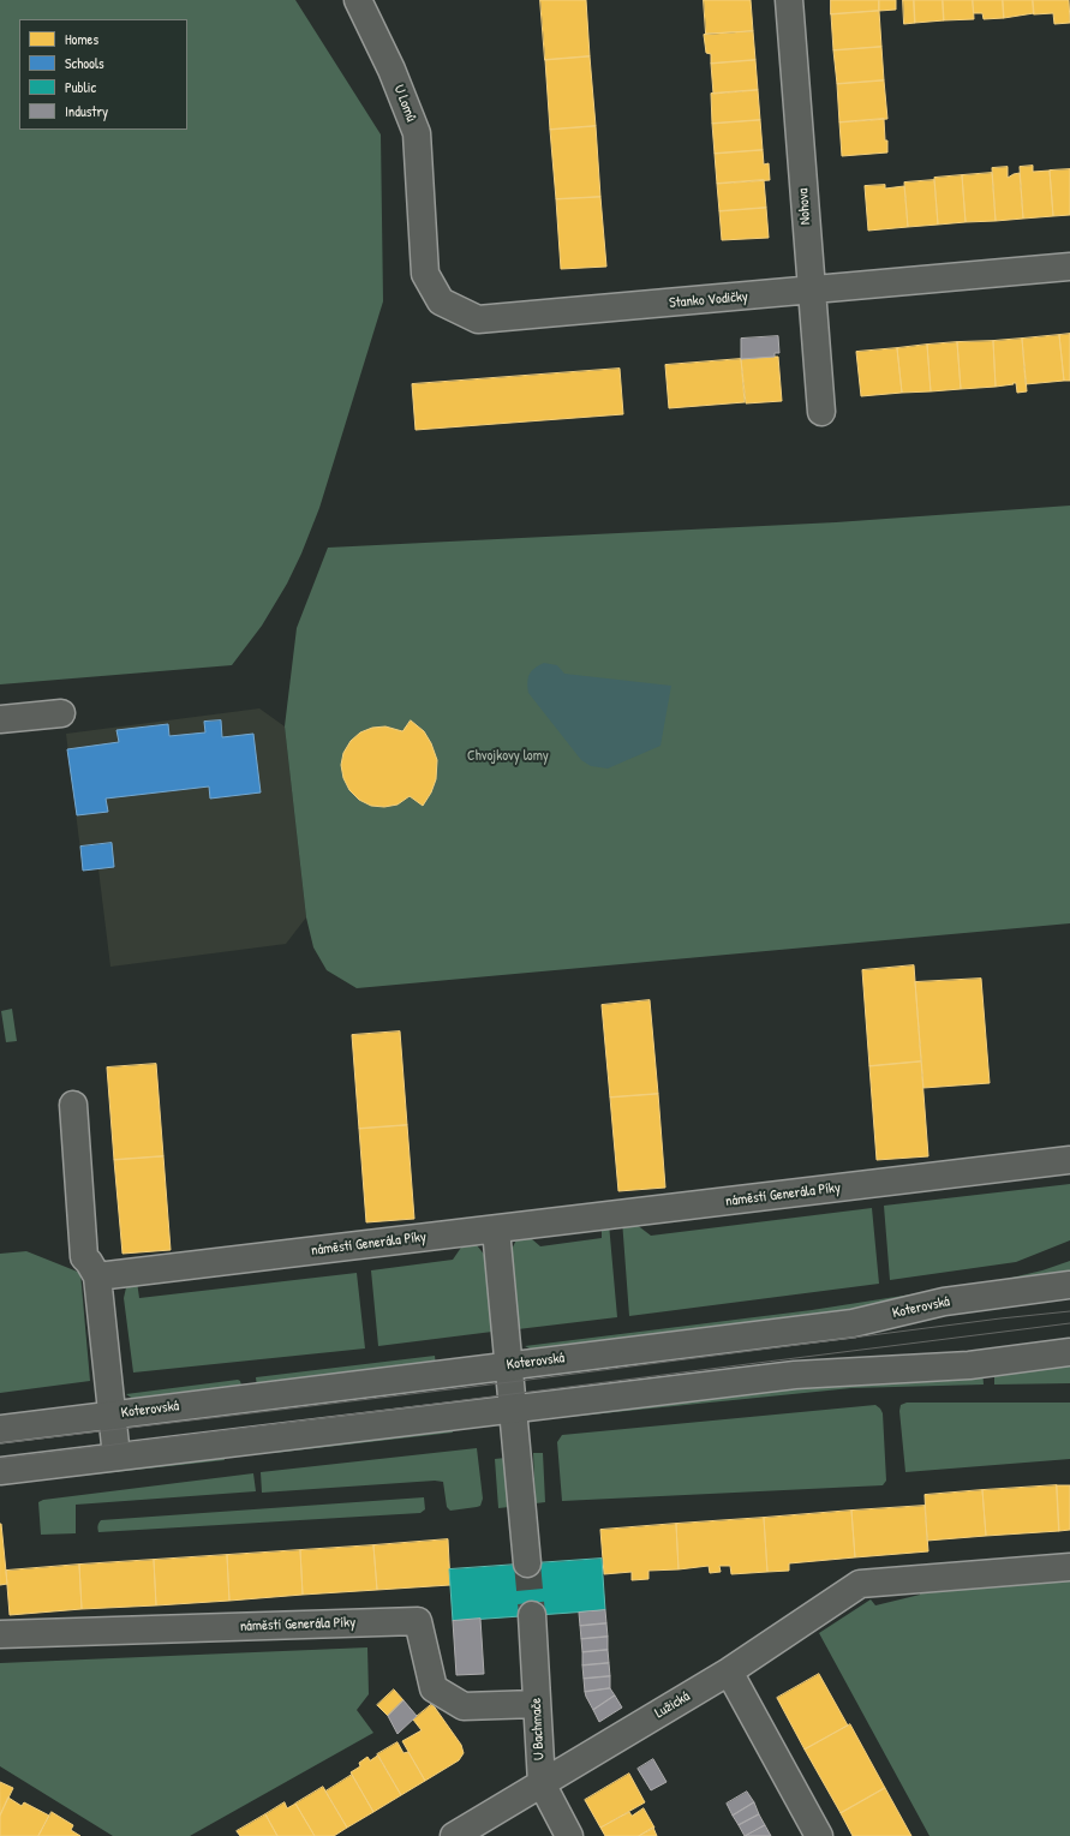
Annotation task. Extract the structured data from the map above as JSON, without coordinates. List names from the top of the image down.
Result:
{
  "streets": {
    "street": [
      "U Lomů",
      "Nohova",
      "Stanko Vodičky",
      "náměstí Generála Píky",
      "Koterovská",
      "Lužická",
      "U Bachmače"
    ]
  },
  "crossings": [
    ["U Lomů", "Stanko Vodičky"],
    ["Nohova", "Stanko Vodičky"],
    ["náměstí Generála Píky", "U Bachmače"],
    ["Lužická", "U Bachmače"]
  ],
  "parks": ["Chvojkovy lomy"],
  "legend": [
    "Homes",
    "Schools",
    "Public",
    "Industry"
  ]
}
